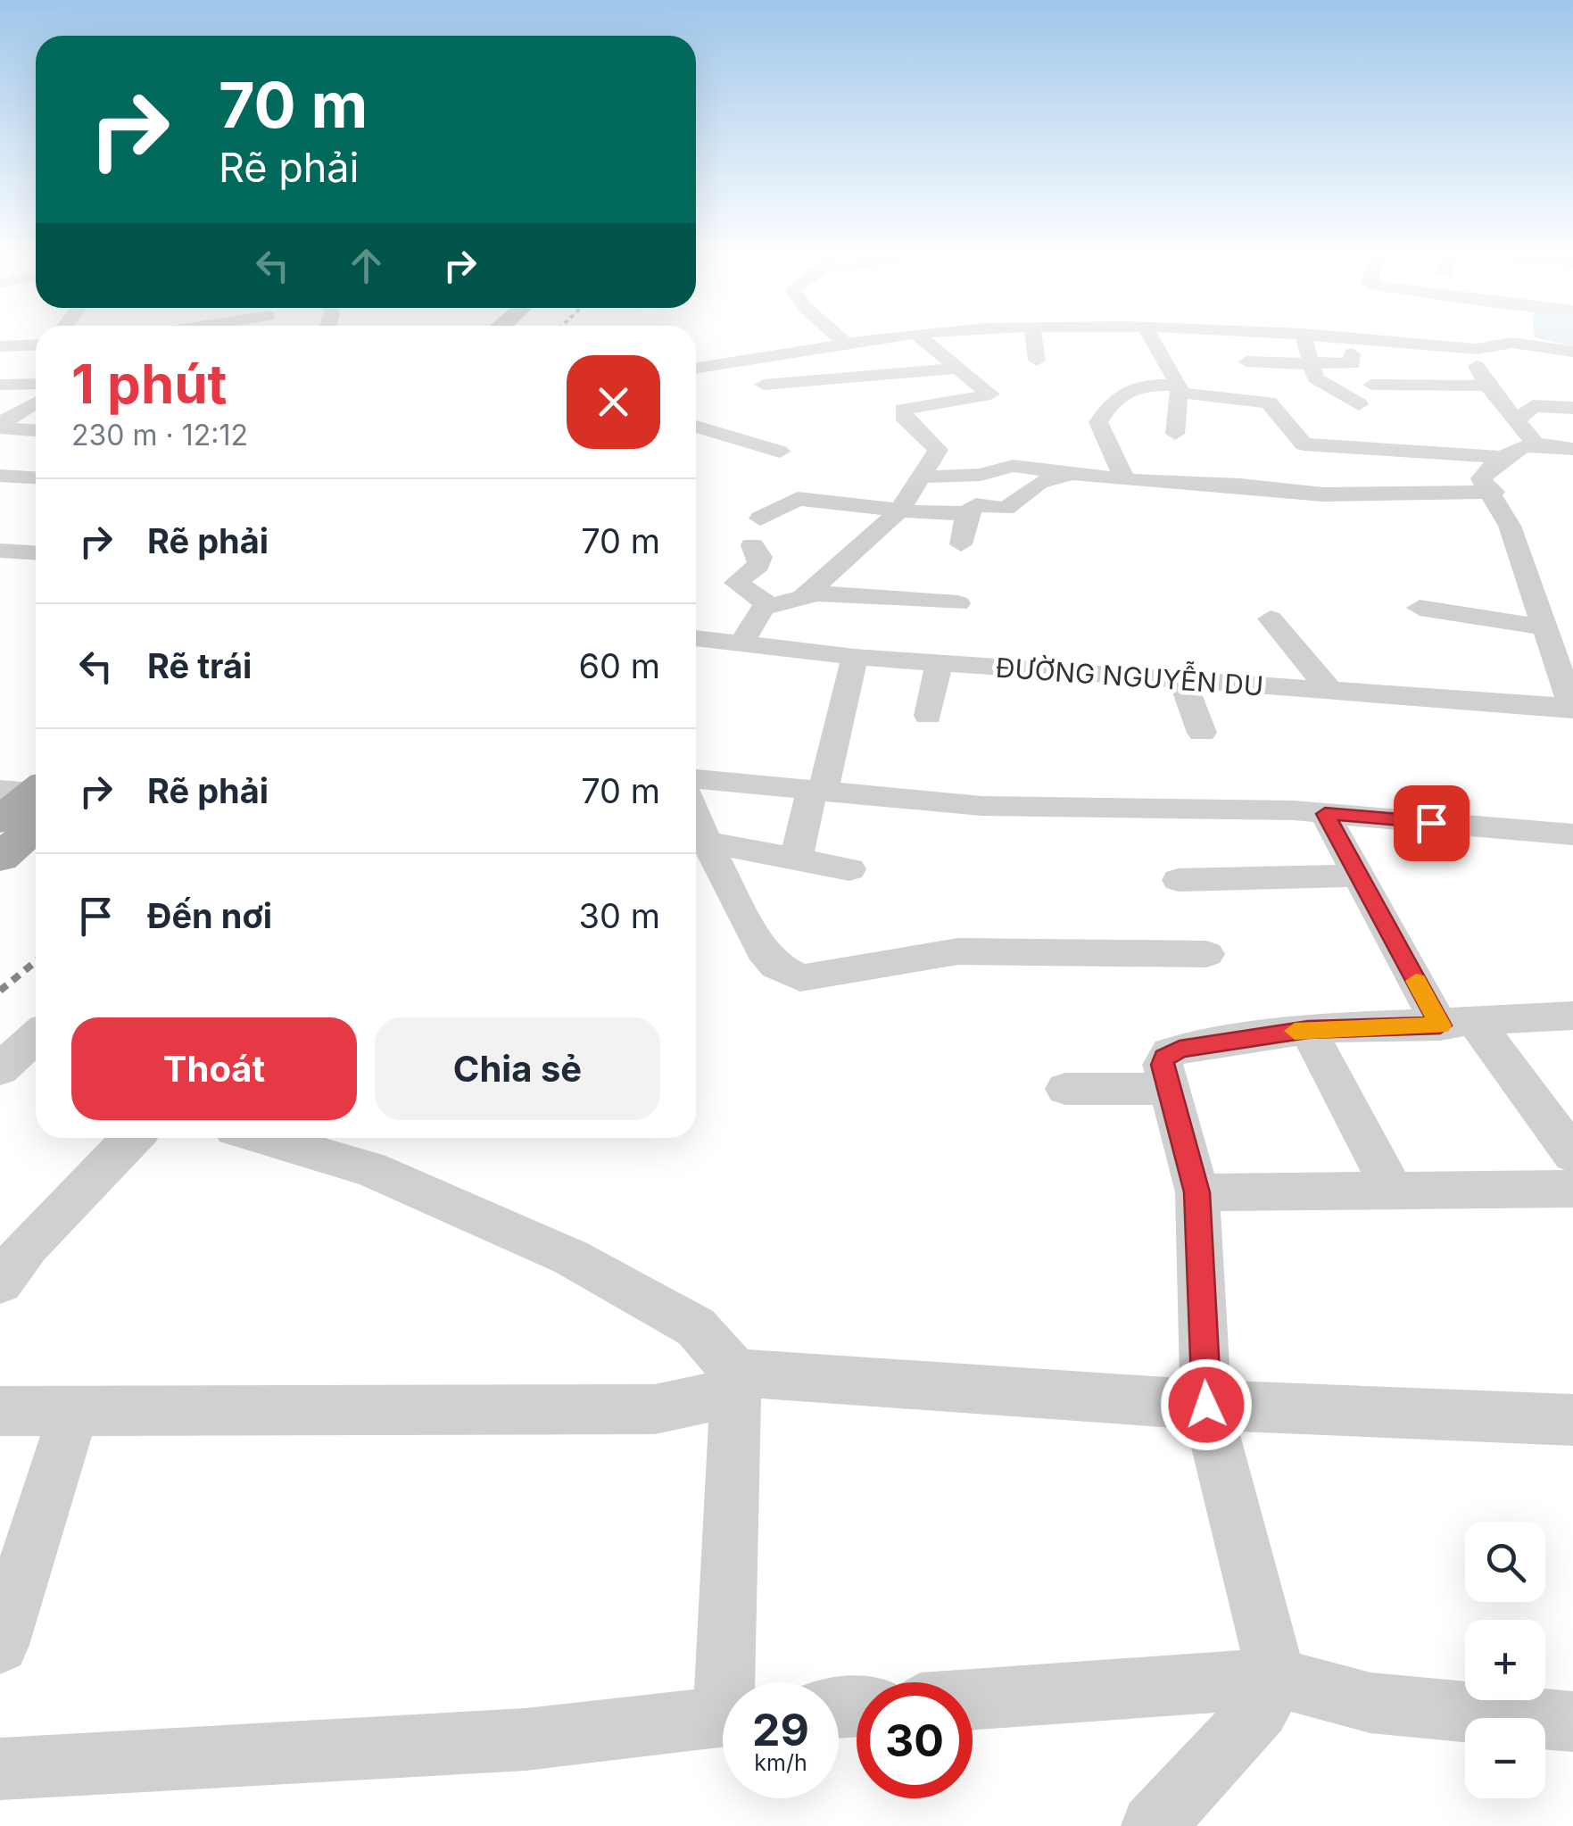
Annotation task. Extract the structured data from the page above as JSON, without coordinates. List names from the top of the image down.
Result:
{
  "streets": {
    "street": ["ĐƯỜNG NGUYỄN DU"]
  },
  "page": {
    "turn": ["70 m", "Rẽ phải"],
    "heading": ["1 phút", "230 m · 12:12"],
    "list": [
      {
        "name": "Rẽ phải",
        "value": "70 m"
      },
      {
        "name": "Rẽ trái",
        "value": "60 m"
      },
      {
        "name": "Rẽ phải",
        "value": "70 m"
      },
      {
        "name": "Đến nơi",
        "value": "30 m"
      }
    ],
    "buttons": ["Thoát", "Chia sẻ"],
    "map_buttons": ["+", "−"],
    "speed": "29 km/h",
    "limit": "30"
  }
}
